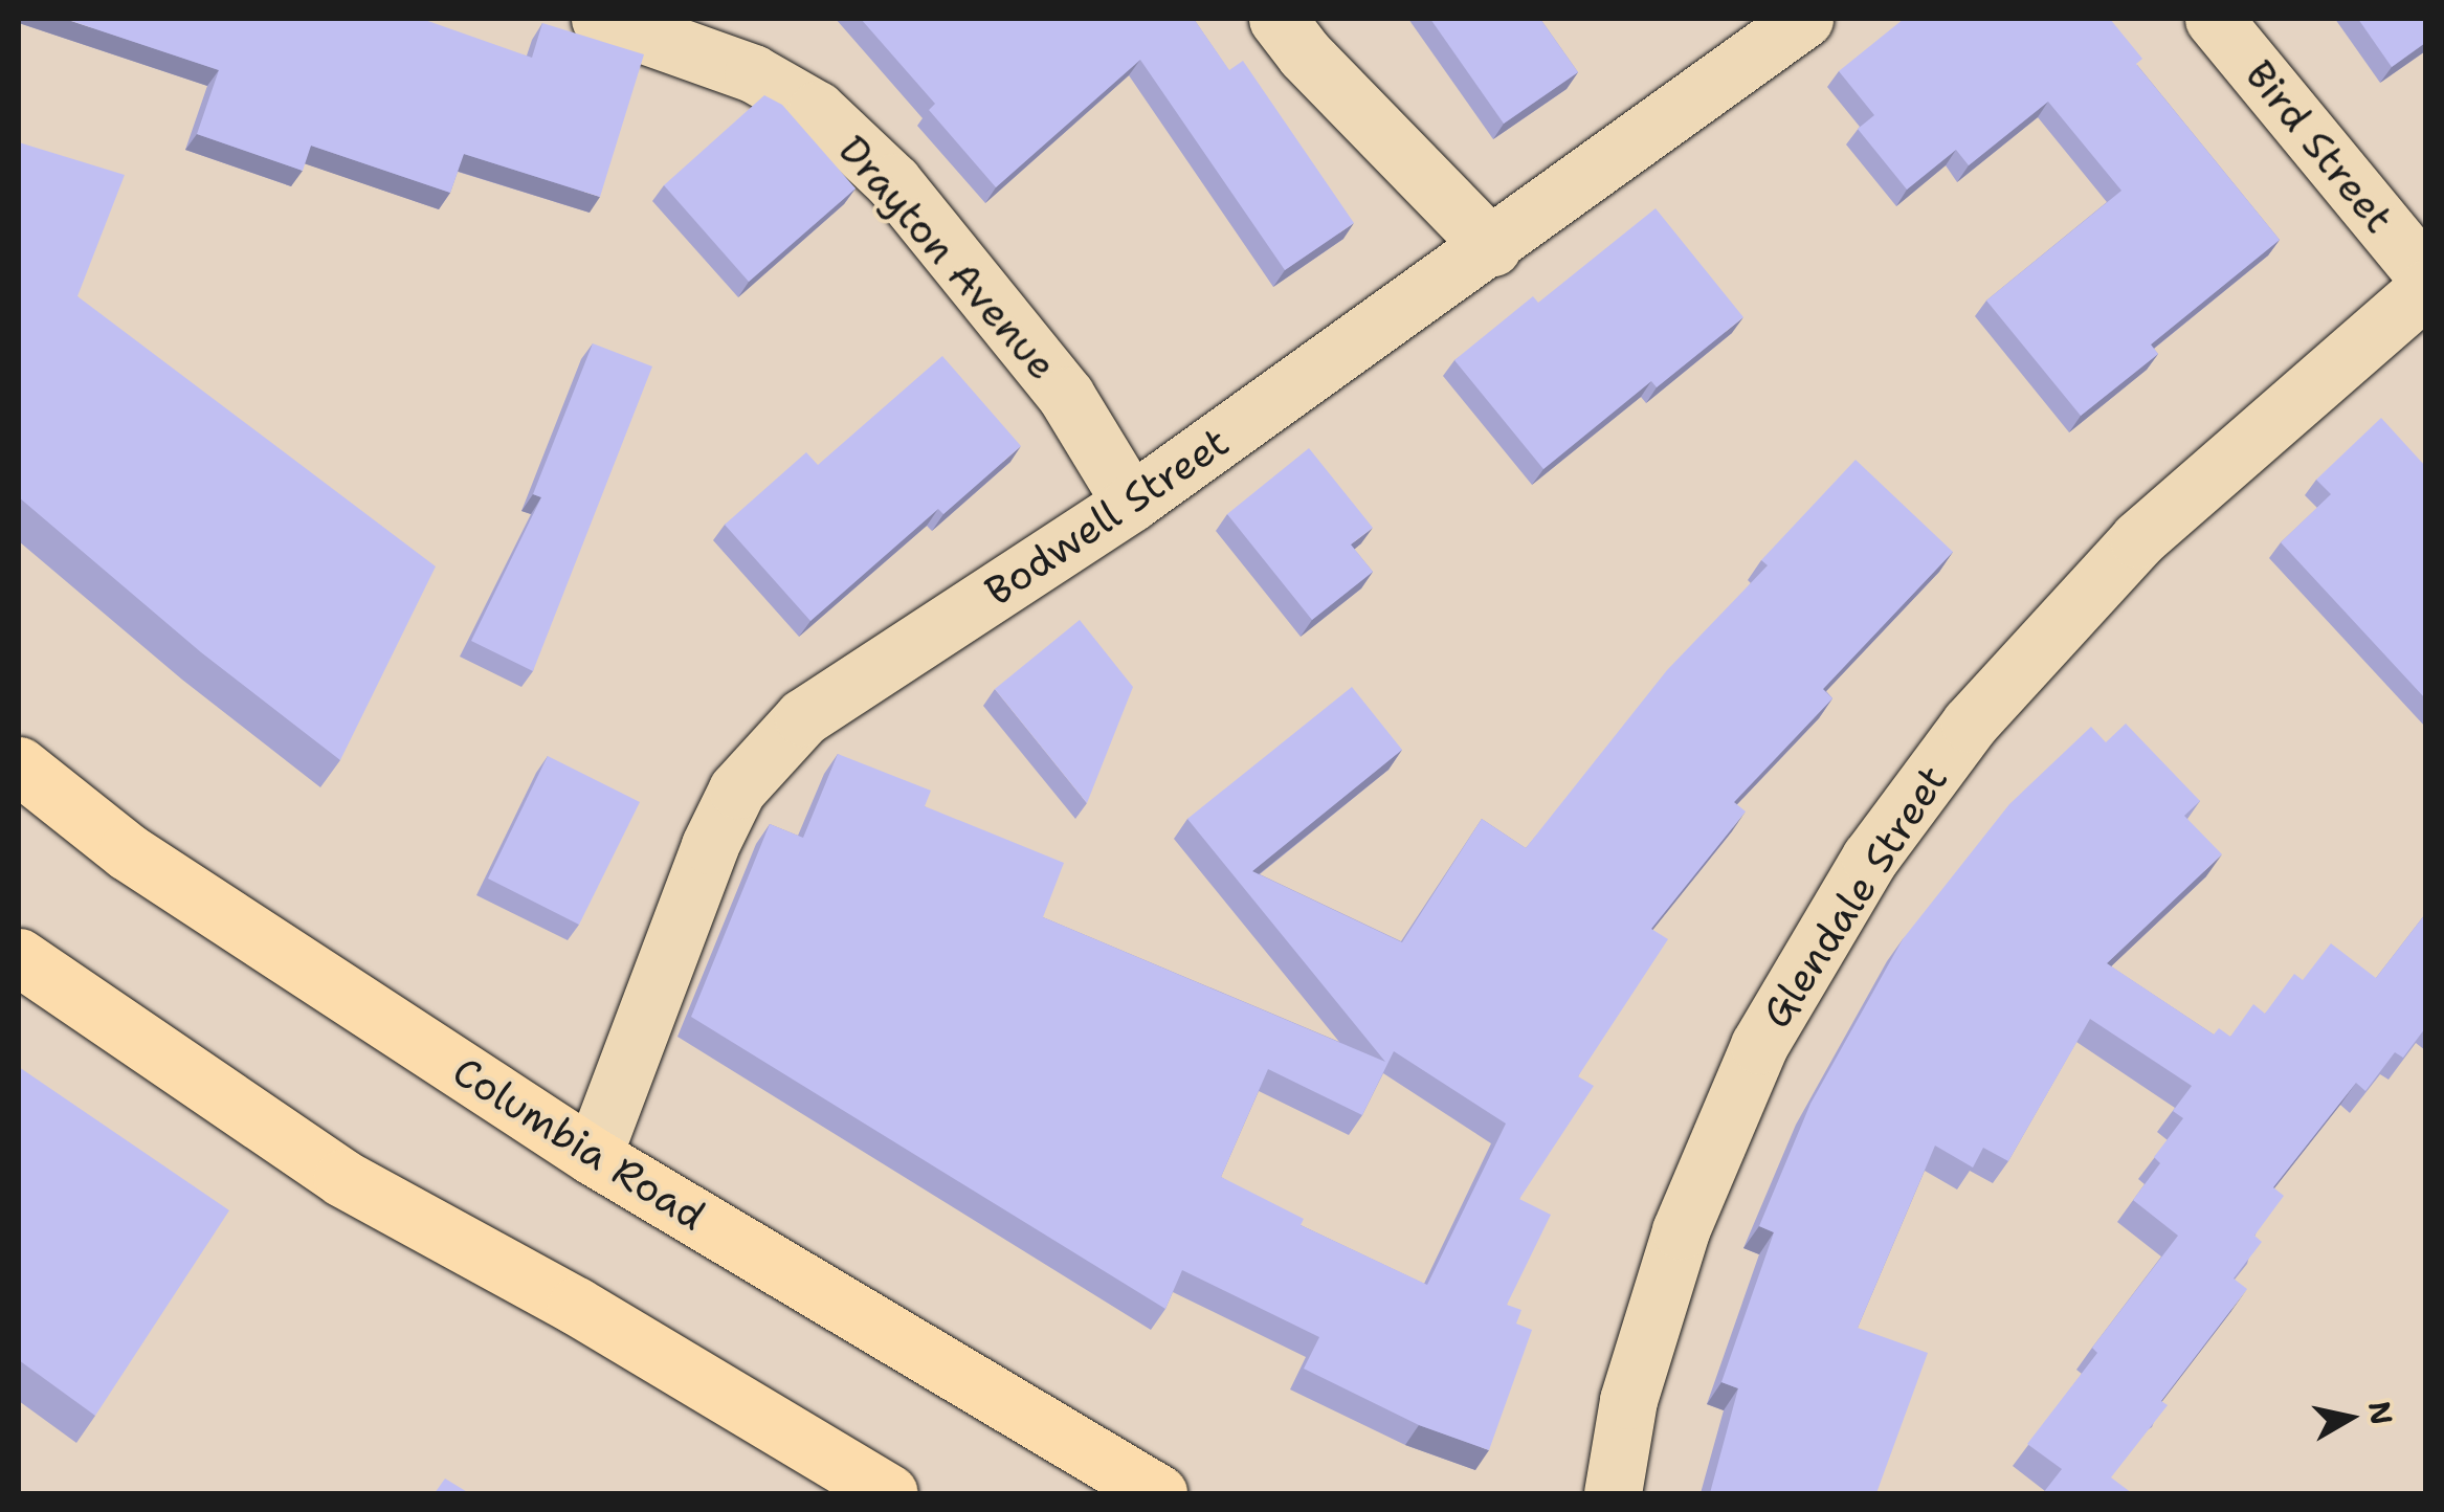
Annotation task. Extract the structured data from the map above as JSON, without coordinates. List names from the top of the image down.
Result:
{
  "streets": {
    "main road": ["Columbia Road"],
    "street": [
      "Bird Street",
      "Drayton Avenue",
      "Bodwell Street",
      "Glendale Street"
    ]
  },
  "crossings": [
    ["Drayton Avenue", "Bodwell Street"],
    ["Bodwell Street", "Columbia Road"]
  ],
  "north": "right"
}
